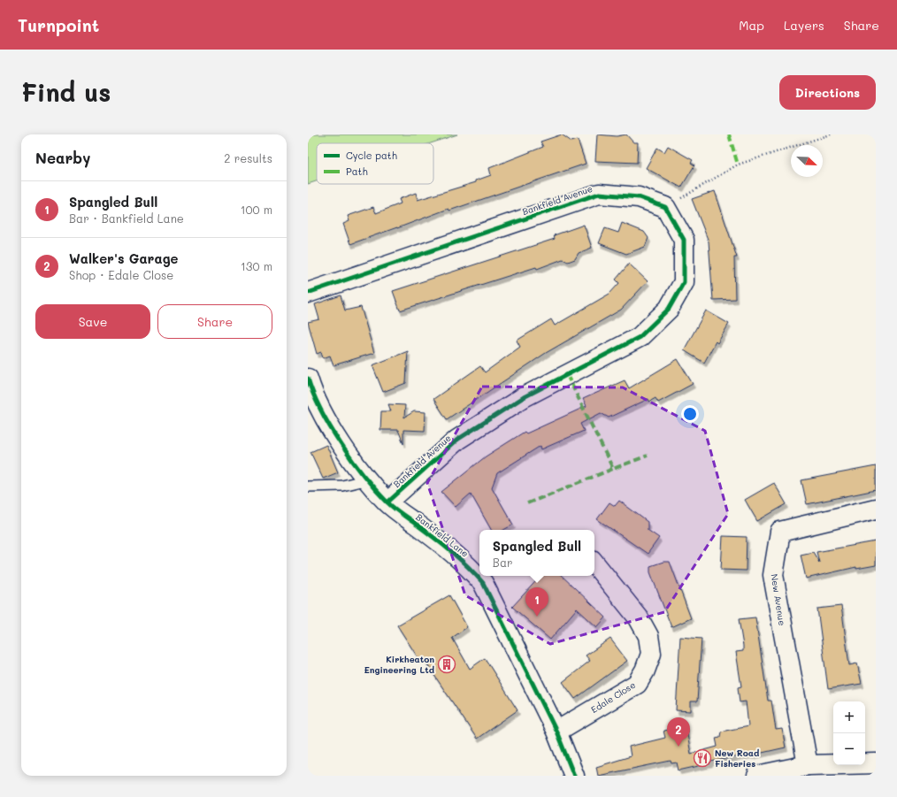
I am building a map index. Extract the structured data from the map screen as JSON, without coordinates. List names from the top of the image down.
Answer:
{
  "streets": {
    "street": [
      "Bankfield Avenue",
      "Bankfield Lane",
      "New Avenue",
      "Edale Close"
    ]
  },
  "crossings": [
    ["Bankfield Avenue", "Bankfield Lane"],
    ["Bankfield Lane", "Edale Close"]
  ],
  "places": {
    "building": ["Kirkheaton Engineering Ltd"],
    "restaurant": ["New Road Fisheries"]
  },
  "legend": ["Cycle path", "Path"],
  "north": "bottom right",
  "page": {
    "header": "Turnpoint",
    "nav": ["Map", "Layers", "Share"],
    "buttons": [
      "Directions",
      ["Save", "Share"]
    ],
    "title": "Find us",
    "heading": ["Nearby", "2 results"],
    "list": [
      {
        "mark": "1",
        "name": "Spangled Bull",
        "note": "Bar · Bankfield Lane",
        "value": "100 m"
      },
      {
        "mark": "2",
        "name": "Walker's Garage",
        "note": "Shop · Edale Close",
        "value": "130 m"
      }
    ],
    "popup": ["Spangled Bull", "Bar"],
    "pins": ["1", "2"],
    "map_buttons": ["+", "−"]
  }
}
